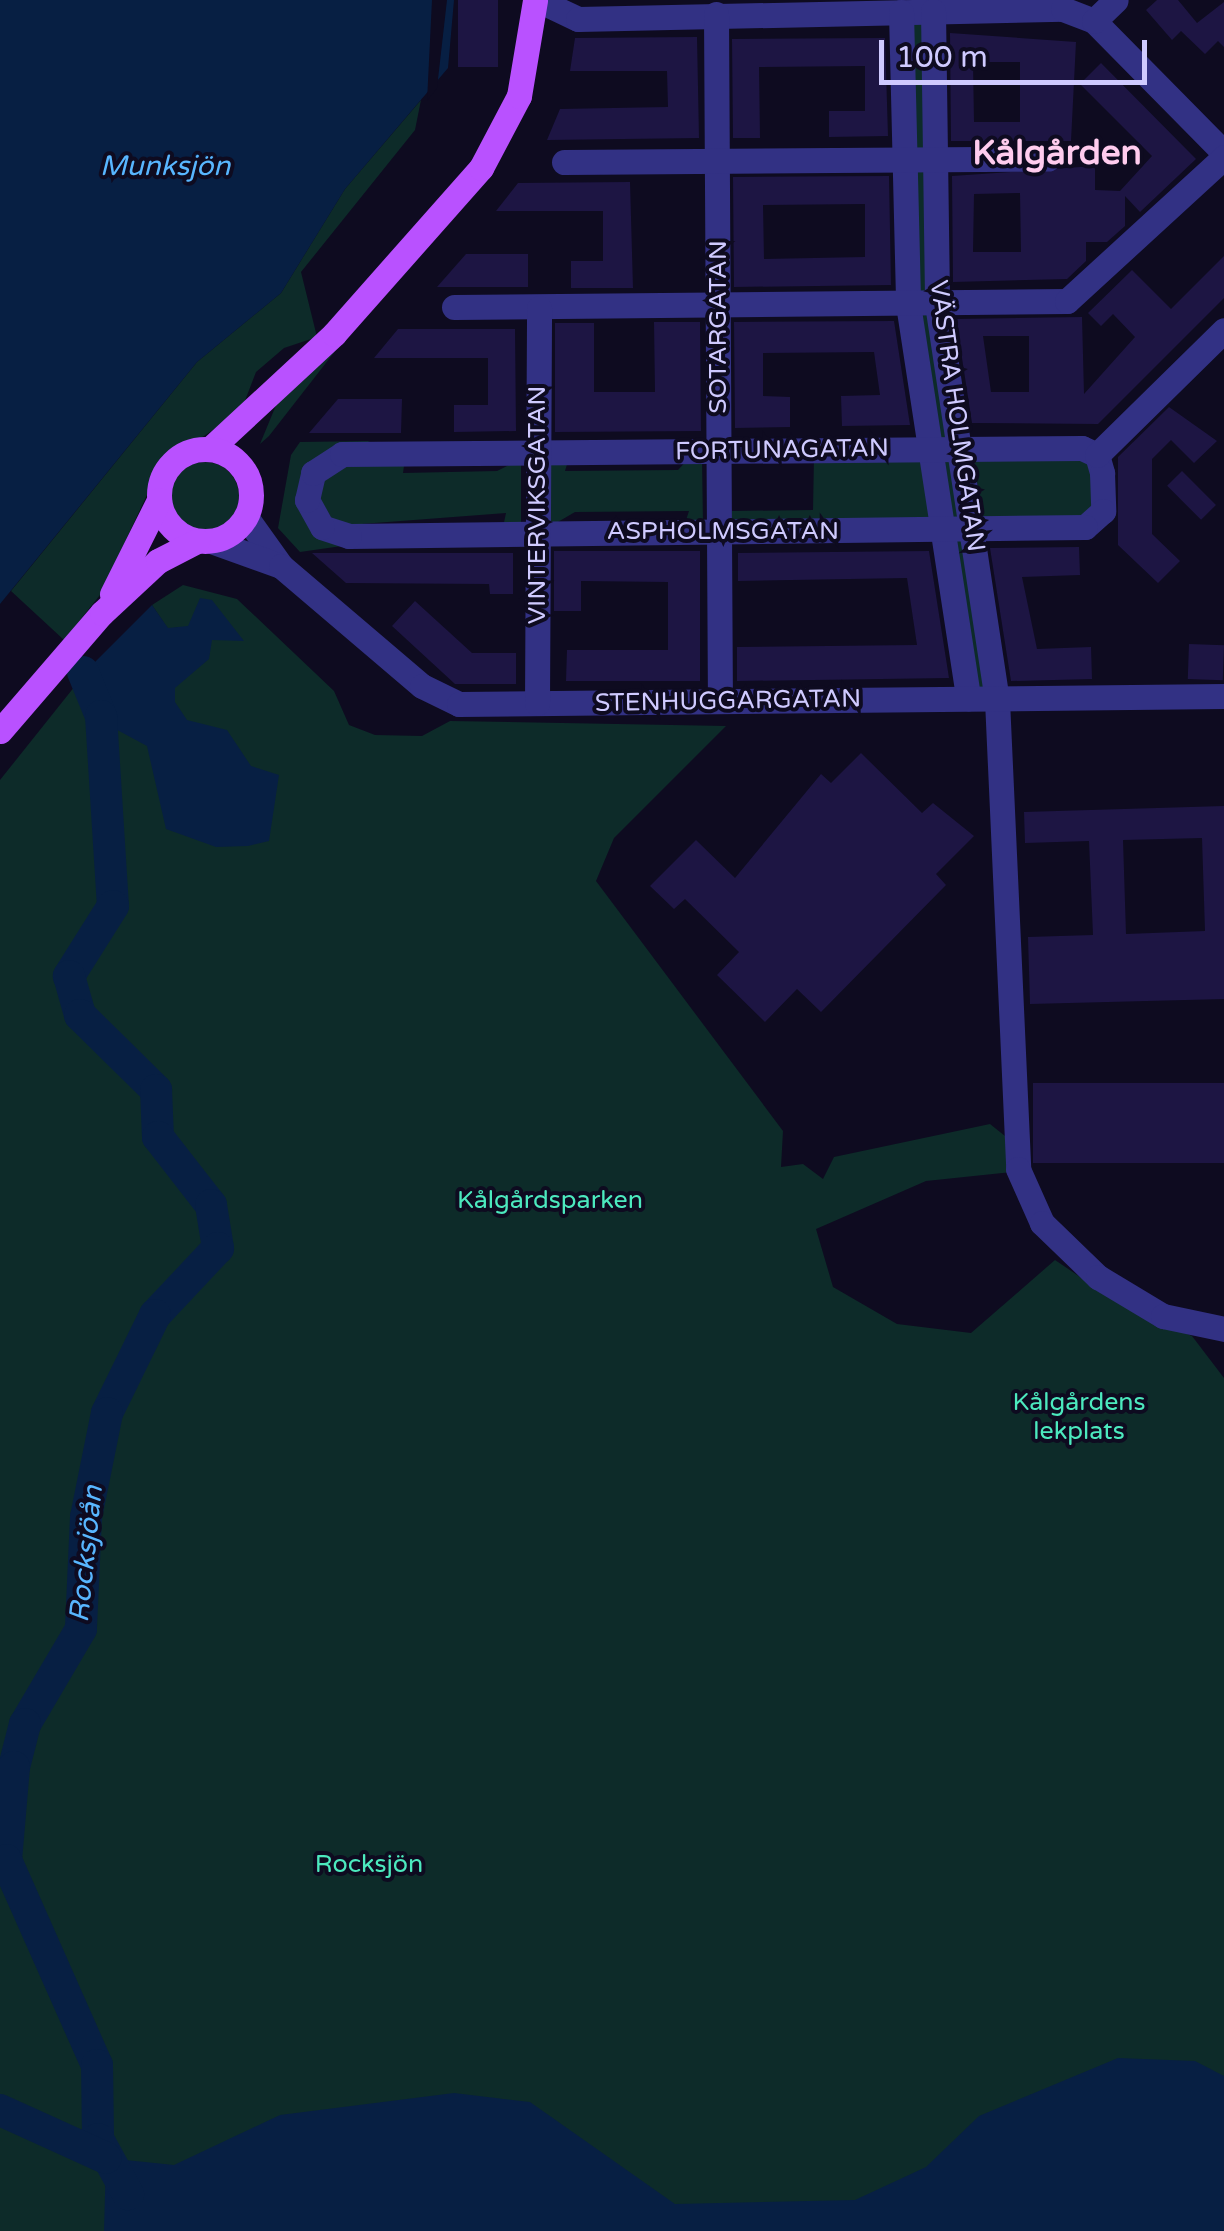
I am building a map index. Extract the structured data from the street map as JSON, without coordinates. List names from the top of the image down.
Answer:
{
  "streets": {
    "street": [
      "SOTARGATAN",
      "VÄSTRA HOLMGATAN",
      "FORTUNAGATAN",
      "VINTERVIKSGATAN",
      "ASPHOLMSGATAN",
      "STENHUGGARGATAN"
    ]
  },
  "crossings": [
    ["SOTARGATAN", "FORTUNAGATAN"],
    ["SOTARGATAN", "ASPHOLMSGATAN"],
    ["SOTARGATAN", "STENHUGGARGATAN"],
    ["VÄSTRA HOLMGATAN", "FORTUNAGATAN"],
    ["VÄSTRA HOLMGATAN", "ASPHOLMSGATAN"],
    ["VÄSTRA HOLMGATAN", "STENHUGGARGATAN"],
    ["FORTUNAGATAN", "VINTERVIKSGATAN"],
    ["FORTUNAGATAN", "ASPHOLMSGATAN"],
    ["VINTERVIKSGATAN", "ASPHOLMSGATAN"],
    ["VINTERVIKSGATAN", "STENHUGGARGATAN"]
  ],
  "districts": ["Kålgården"],
  "water": ["Munksjön", "Rocksjöån"],
  "parks": ["Kålgårdsparken", "Kålgårdens lekplats", "Rocksjön"],
  "scale_bar": "100 m"
}
